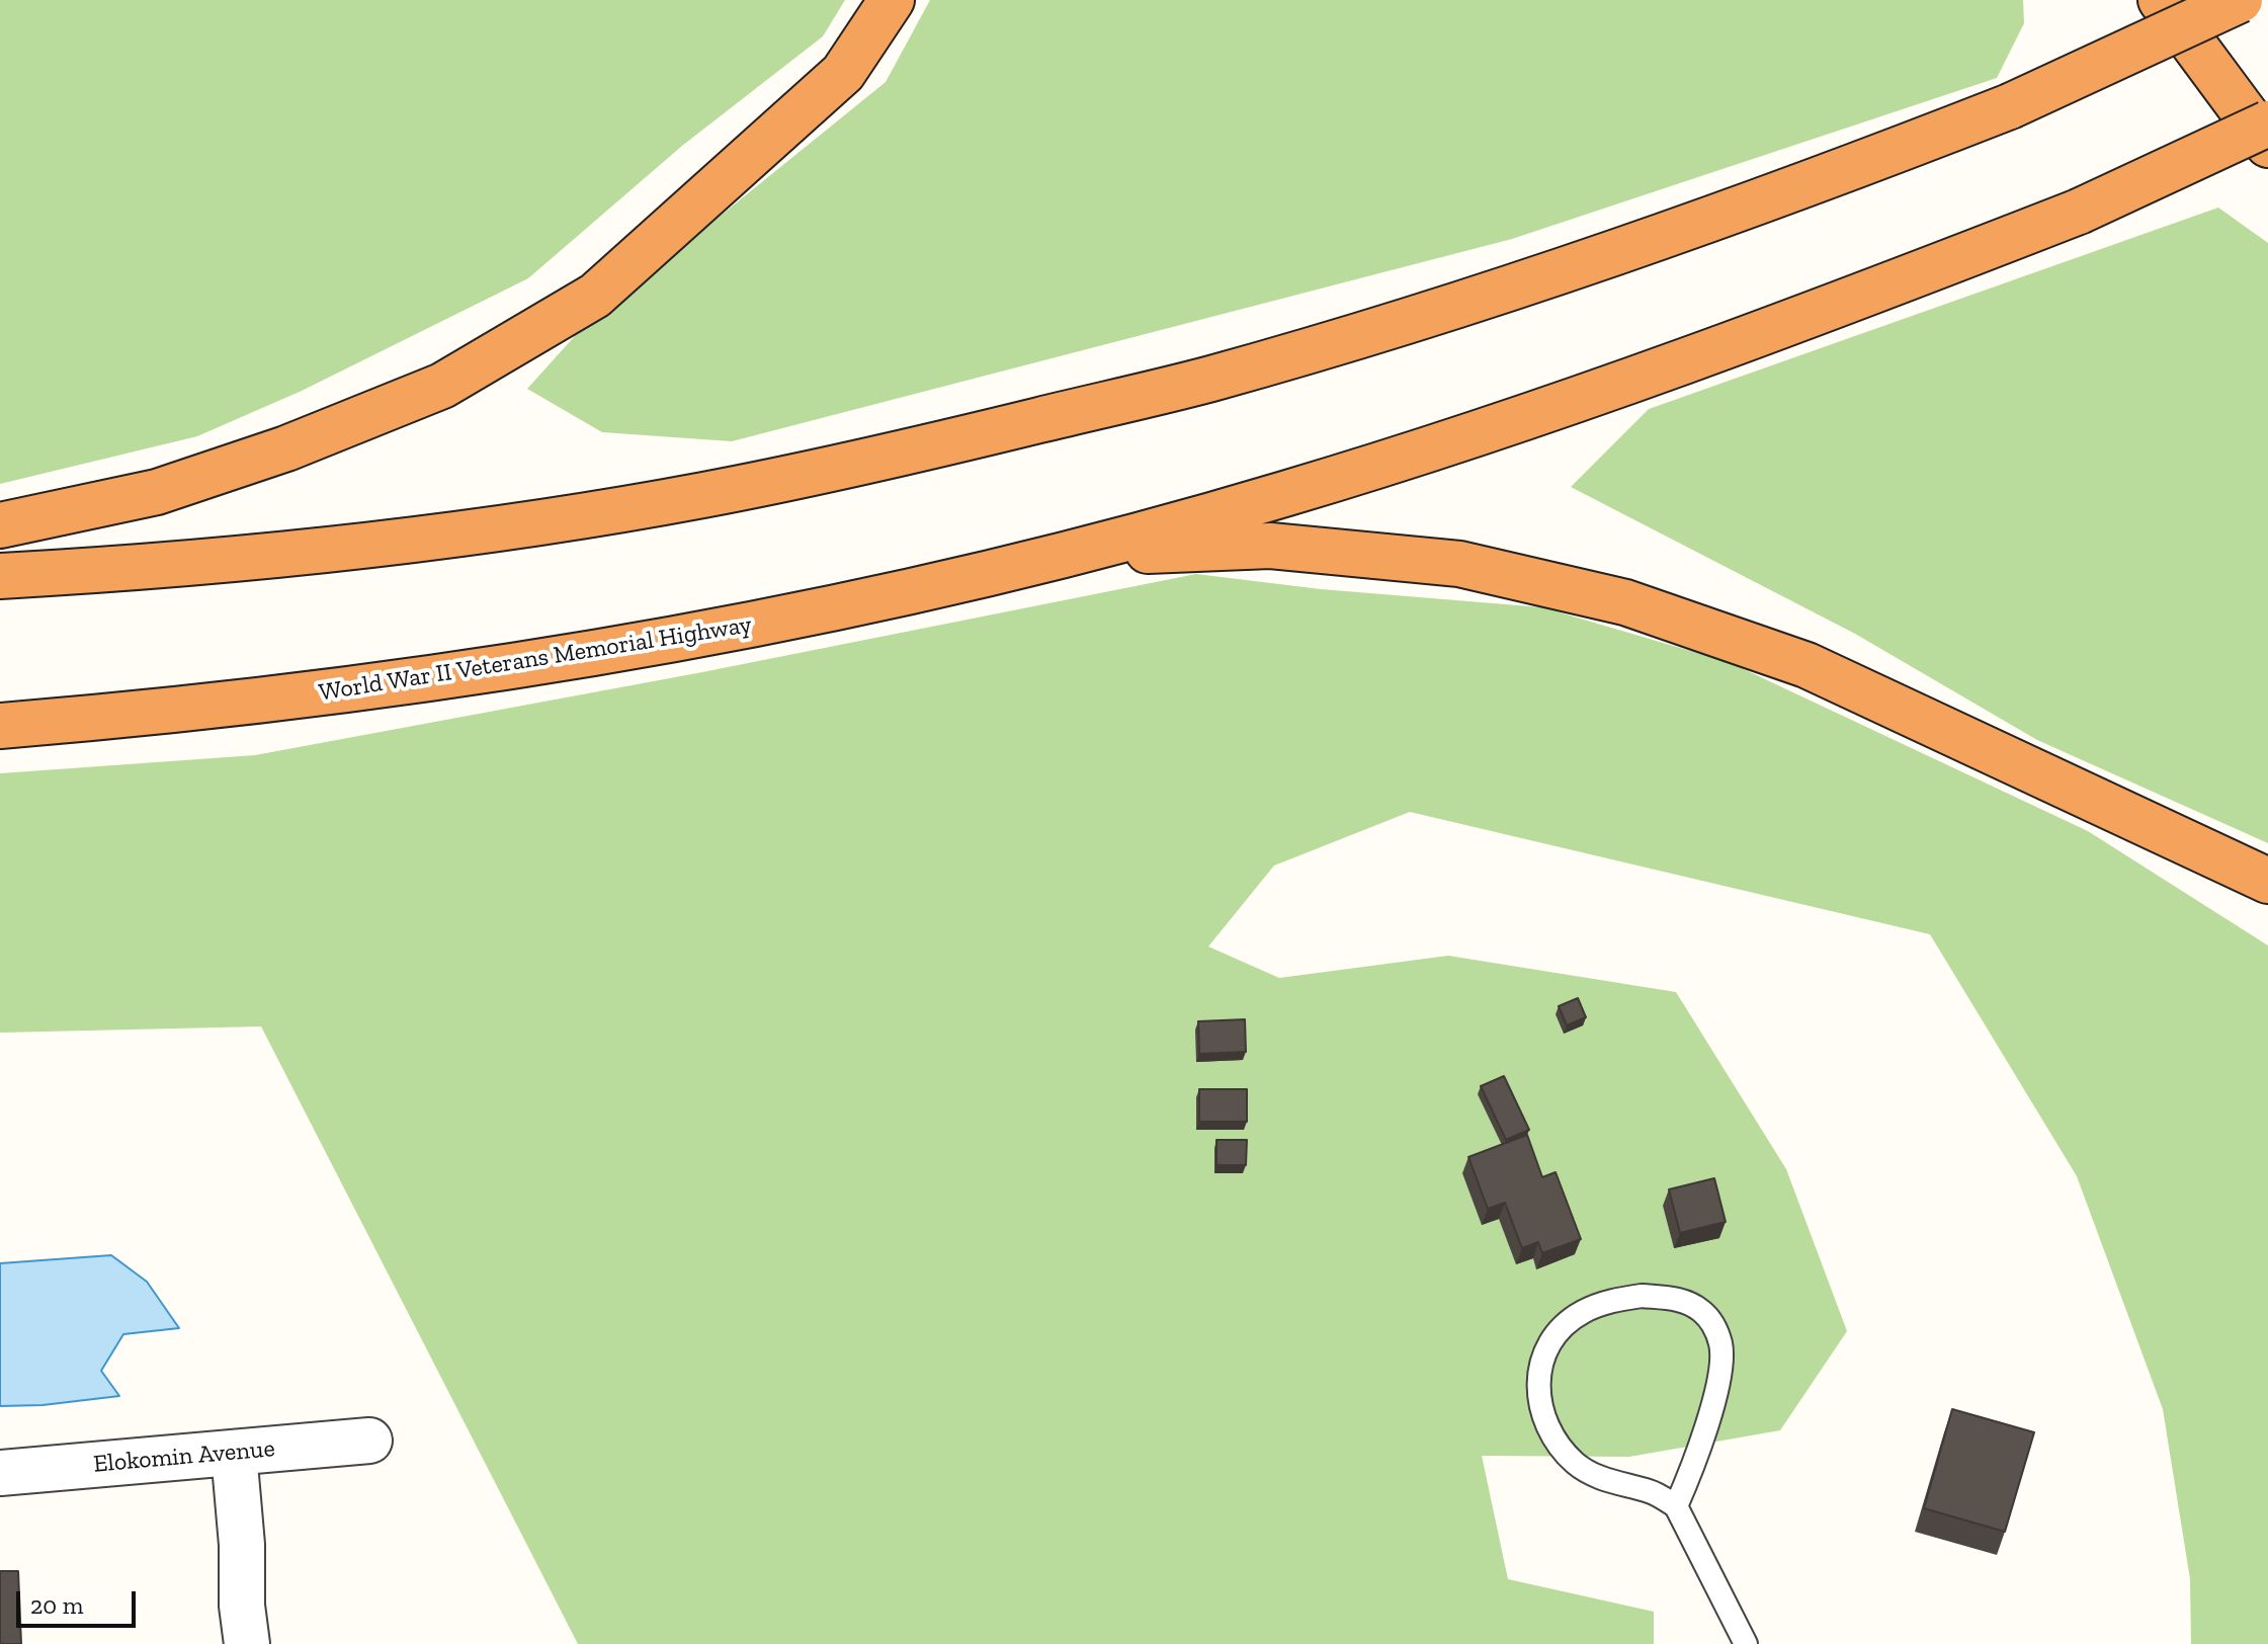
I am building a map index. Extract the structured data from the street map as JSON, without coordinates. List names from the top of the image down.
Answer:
{
  "streets": {
    "highway": ["World War II Veterans Memorial Highway"],
    "street": ["Elokomin Avenue"]
  },
  "scale_bar": "20 m"
}
